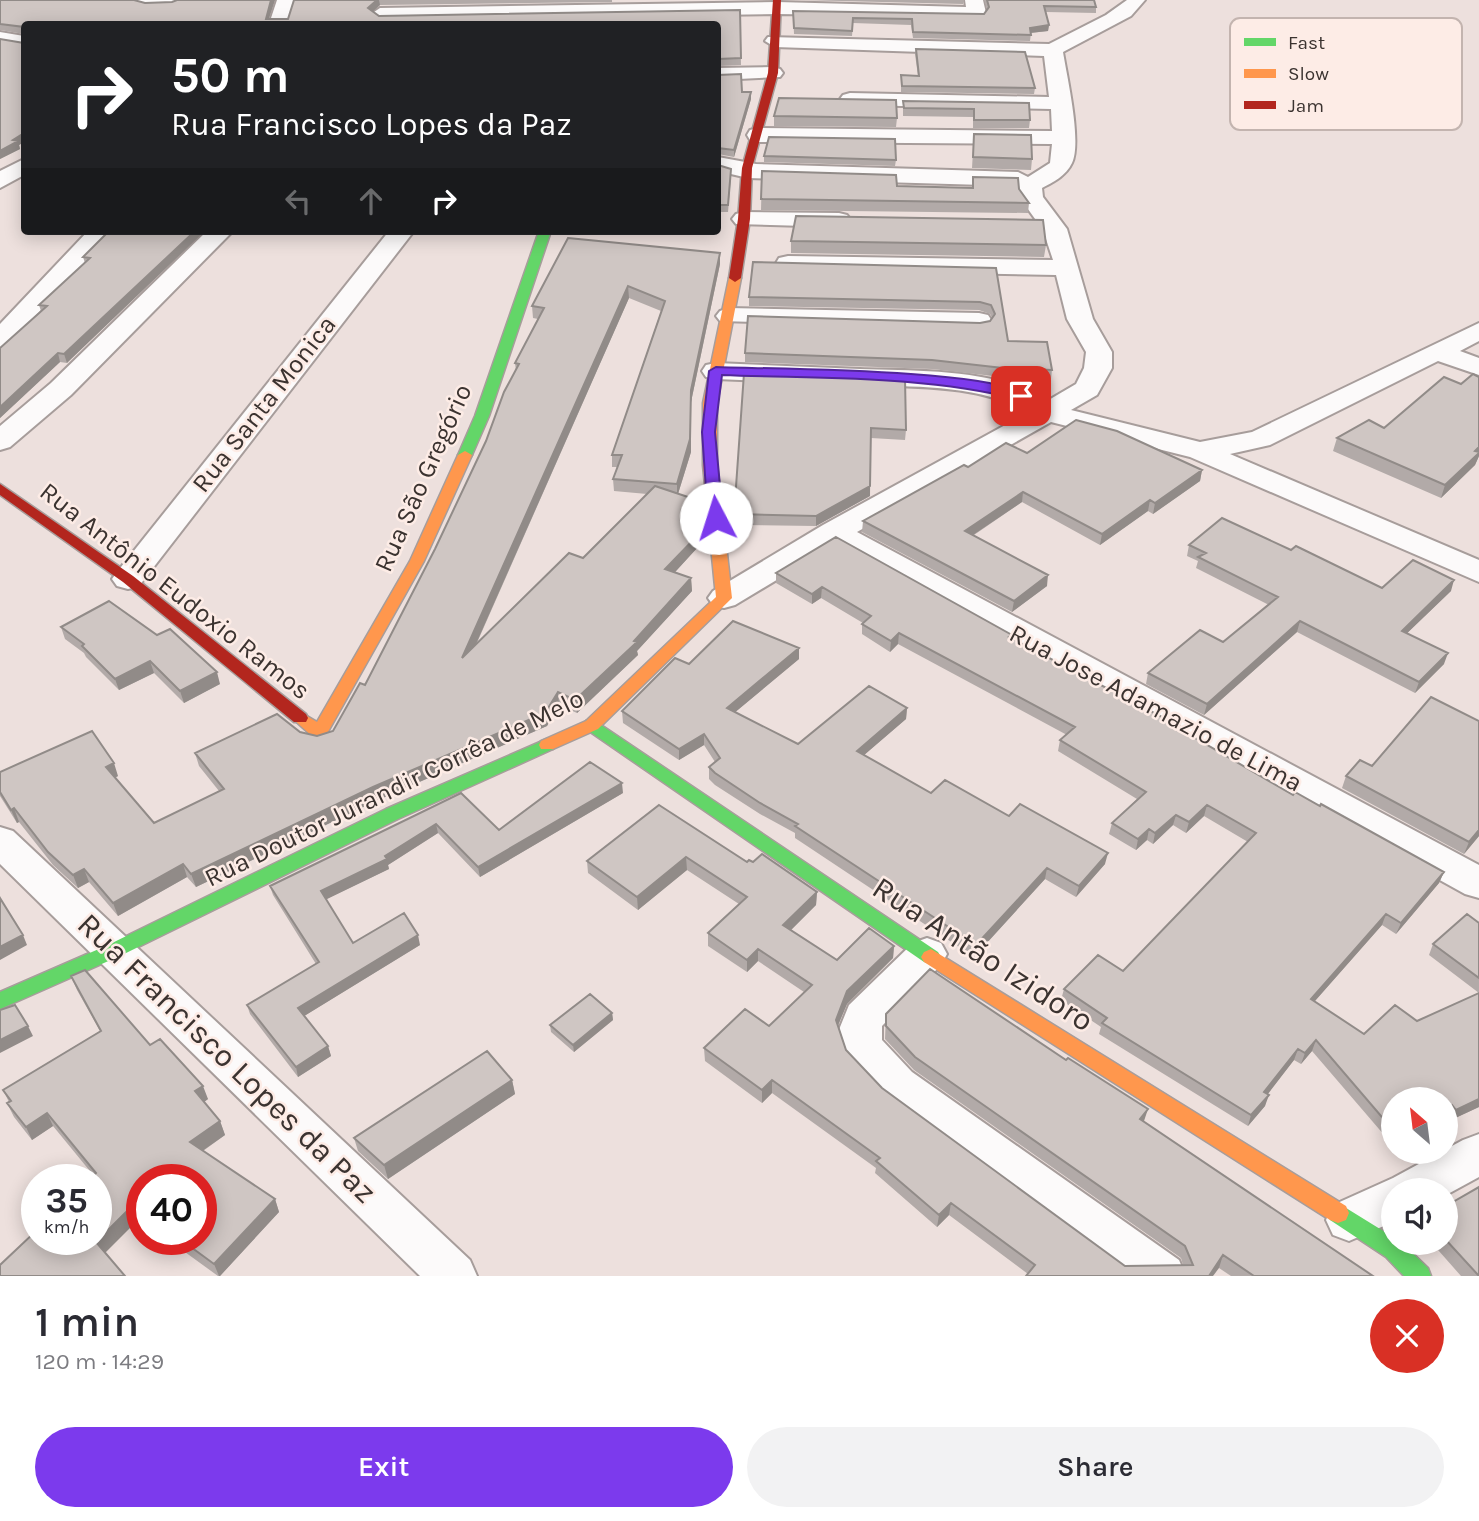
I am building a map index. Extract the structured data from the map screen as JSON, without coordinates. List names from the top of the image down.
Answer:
{
  "streets": {
    "street": [
      "Rua Santa Monica",
      "Rua São Gregório",
      "Rua Antônio Eudoxio Ramos",
      "Rua Jose Adamazio de Lima",
      "Rua Doutor Jurandir Corrêa de Melo",
      "Rua Antão Izidoro",
      "Rua Francisco Lopes da Paz"
    ]
  },
  "crossings": [
    ["Rua Santa Monica", "Rua Antônio Eudoxio Ramos"],
    ["Rua São Gregório", "Rua Antônio Eudoxio Ramos"],
    ["Rua Doutor Jurandir Corrêa de Melo", "Rua Antão Izidoro"],
    ["Rua Doutor Jurandir Corrêa de Melo", "Rua Francisco Lopes da Paz"]
  ],
  "legend": ["Fast", "Slow", "Jam"],
  "north": "top left",
  "page": {
    "turn": ["50 m", "Rua Francisco Lopes da Paz"],
    "speed": "35 km/h",
    "limit": "40",
    "heading": ["1 min", "120 m · 14:29"],
    "buttons": ["Exit", "Share"]
  }
}
